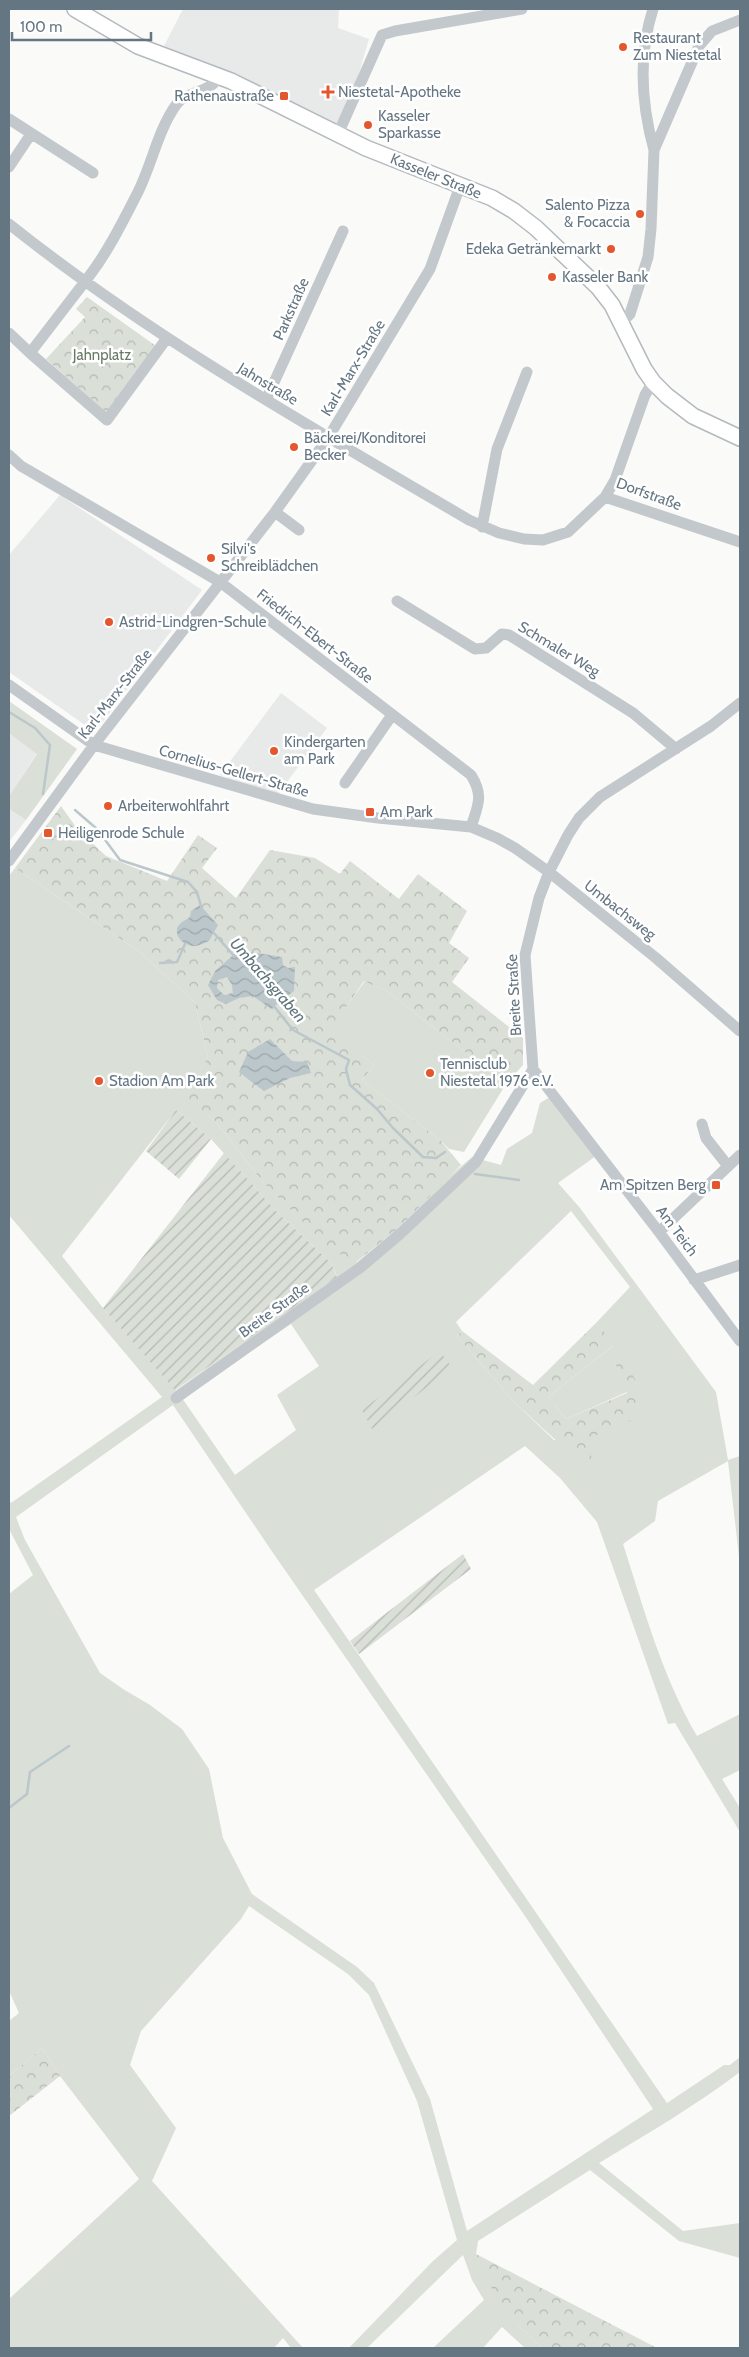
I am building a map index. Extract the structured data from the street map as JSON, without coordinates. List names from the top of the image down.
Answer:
{
  "streets": {
    "main road": ["Kasseler Straße"],
    "street": [
      "Parkstraße",
      "Karl-Marx-Straße",
      "Jahnstraße",
      "Dorfstraße",
      "Friedrich-Ebert-Straße",
      "Schmaler Weg",
      "Cornelius-Gellert-Straße",
      "Umbachsweg",
      "Breite Straße",
      "Am Teich"
    ]
  },
  "crossings": [
    ["Kasseler Straße", "Karl-Marx-Straße"],
    ["Kasseler Straße", "Dorfstraße"],
    ["Parkstraße", "Jahnstraße"],
    ["Karl-Marx-Straße", "Jahnstraße"],
    ["Karl-Marx-Straße", "Friedrich-Ebert-Straße"],
    ["Karl-Marx-Straße", "Cornelius-Gellert-Straße"],
    ["Jahnstraße", "Dorfstraße"],
    ["Friedrich-Ebert-Straße", "Cornelius-Gellert-Straße"],
    ["Friedrich-Ebert-Straße", "Umbachsweg"],
    ["Schmaler Weg", "Breite Straße"],
    ["Cornelius-Gellert-Straße", "Umbachsweg"],
    ["Umbachsweg", "Breite Straße"],
    ["Breite Straße", "Am Teich"]
  ],
  "water": ["Umbachsgraben"],
  "parks": ["Jahnplatz"],
  "places": {
    "other": [
      "Restaurant Zum Niestetal",
      "Kasseler Sparkasse",
      "Salento Pizza & Focaccia",
      "Edeka Getränkemarkt",
      "Kasseler Bank",
      "Bäckerei/Konditorei Becker",
      "Silvi's Schreiblädchen",
      "Astrid-Lindgren-Schule",
      "Kindergarten am Park",
      "Arbeiterwohlfahrt",
      "Tennisclub Niestetal 1976 e.V.",
      "Stadion Am Park"
    ],
    "health": ["Niestetal-Apotheke"],
    "transit": [
      "Rathenaustraße",
      "Am Park",
      "Heiligenrode Schule",
      "Am Spitzen Berg"
    ]
  },
  "scale_bar": "100 m"
}
